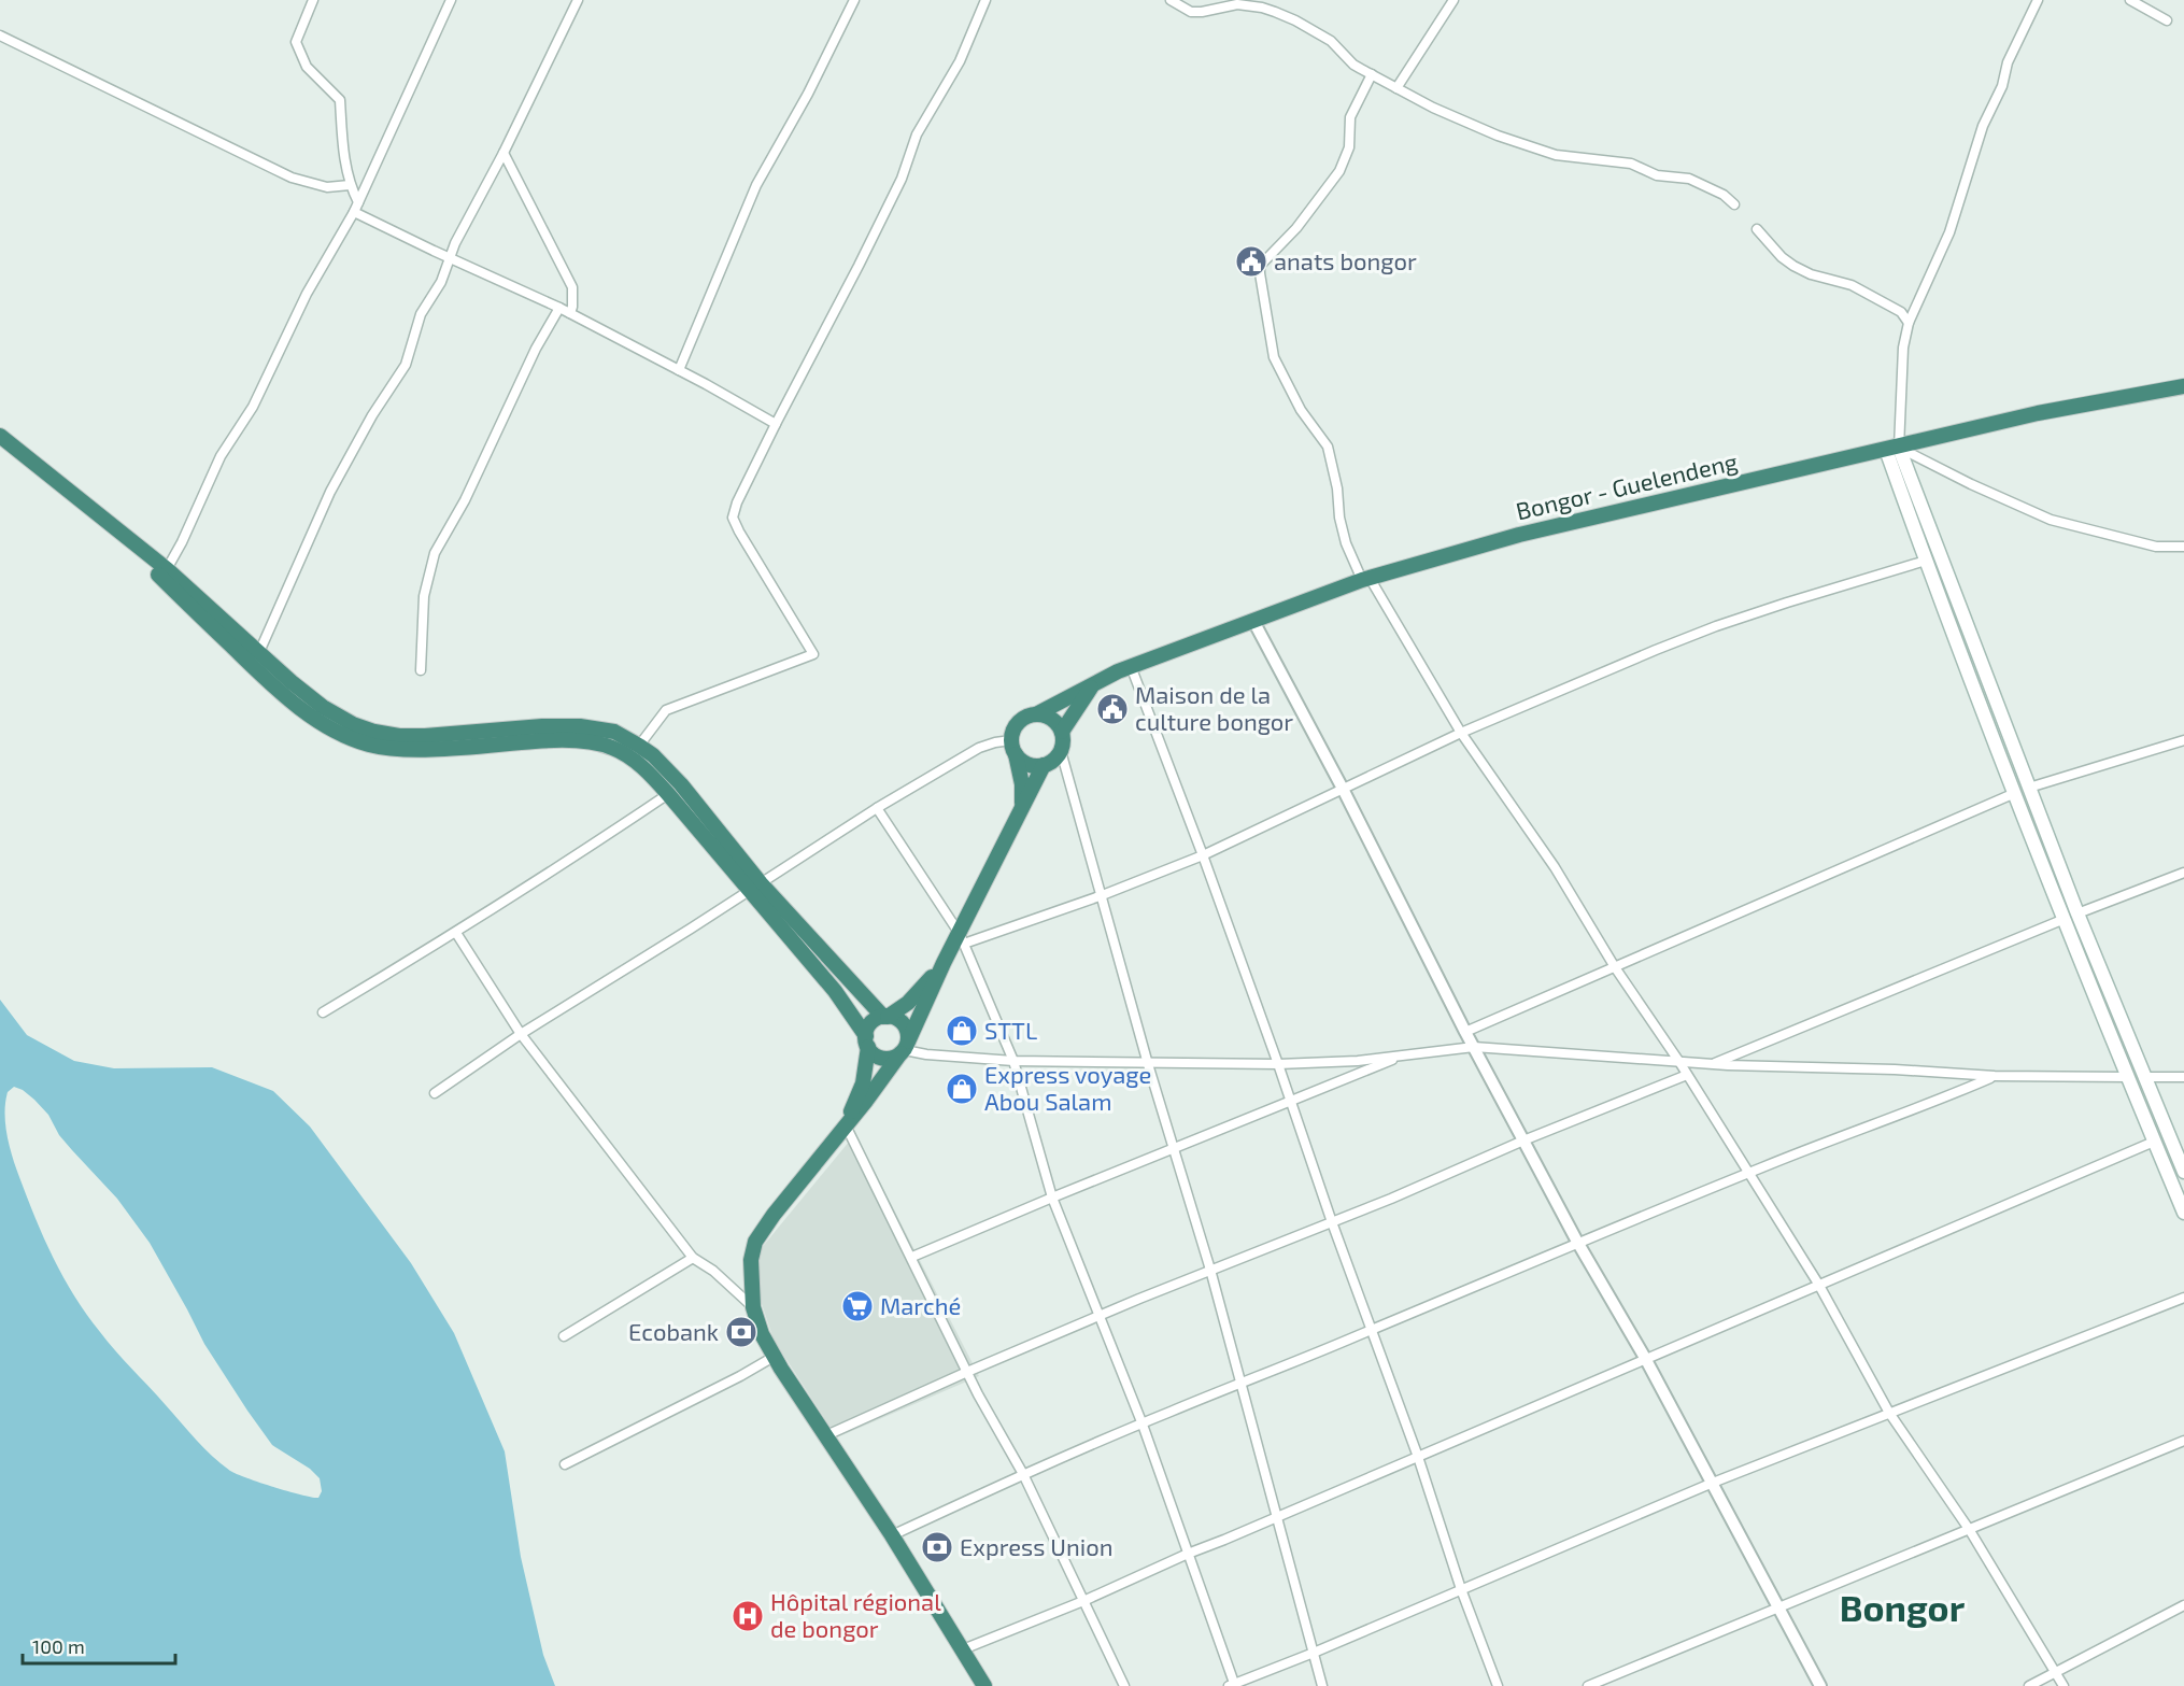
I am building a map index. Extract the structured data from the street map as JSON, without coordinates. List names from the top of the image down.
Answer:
{
  "streets": {
    "highway": ["Bongor - Guelendeng"]
  },
  "districts": ["Bongor"],
  "places": {
    "public building": ["anats bongor", "Maison de la culture bongor"],
    "shop": ["STTL", "Express voyage Abou Salam"],
    "supermarket": ["Marché"],
    "bank": ["Ecobank", "Express Union"],
    "hospital": ["Hôpital régional de bongor"]
  },
  "scale_bar": "100 m"
}
